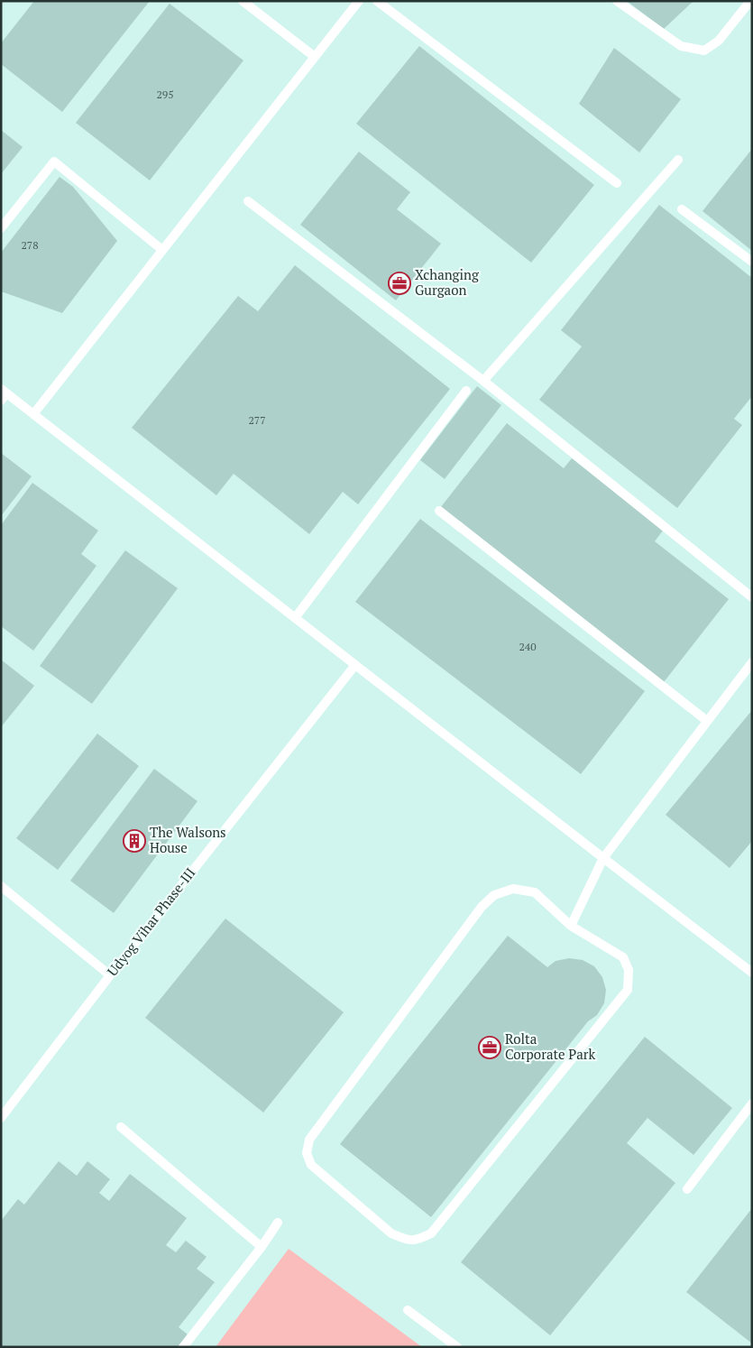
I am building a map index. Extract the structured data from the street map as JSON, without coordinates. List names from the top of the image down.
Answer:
{
  "streets": {
    "lane": ["Udyog Vihar Phase-III"]
  },
  "places": {
    "office": ["Xchanging Gurgaon", "Rolta Corporate Park"],
    "building": ["The Walsons House"]
  },
  "house_numbers": [
    "295",
    "278",
    "277",
    "240"
  ]
}
